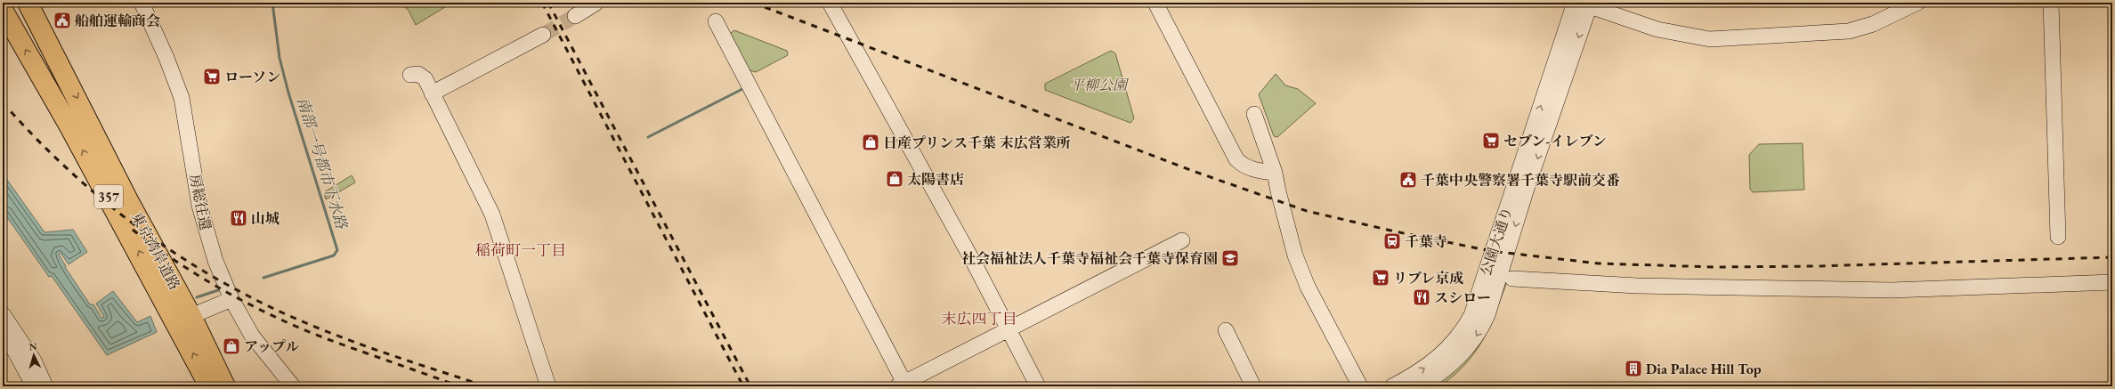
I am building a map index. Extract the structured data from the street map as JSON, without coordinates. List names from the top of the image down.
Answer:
{
  "streets": {
    "highway": ["357", "東京湾岸道路"],
    "street": ["房総往還", "公園大通り"]
  },
  "districts": ["稲荷町一丁目", "末広四丁目"],
  "water": ["南部一号都市下水路"],
  "parks": ["平柳公園"],
  "places": {
    "public building": ["船舶運輸商会", "千葉中央警察署千葉寺駅前交番"],
    "supermarket": ["ローソン", "セブン-イレブン", "リブレ京成"],
    "shop": ["日産プリンス千葉 末広営業所", "太陽書店", "アップル"],
    "restaurant": ["山城", "スシロー"],
    "station": ["千葉寺"],
    "school or university": ["社会福祉法人千葉寺福祉会千葉寺保育園"],
    "building": ["Dia Palace Hill Top"]
  },
  "north": "top"
}
